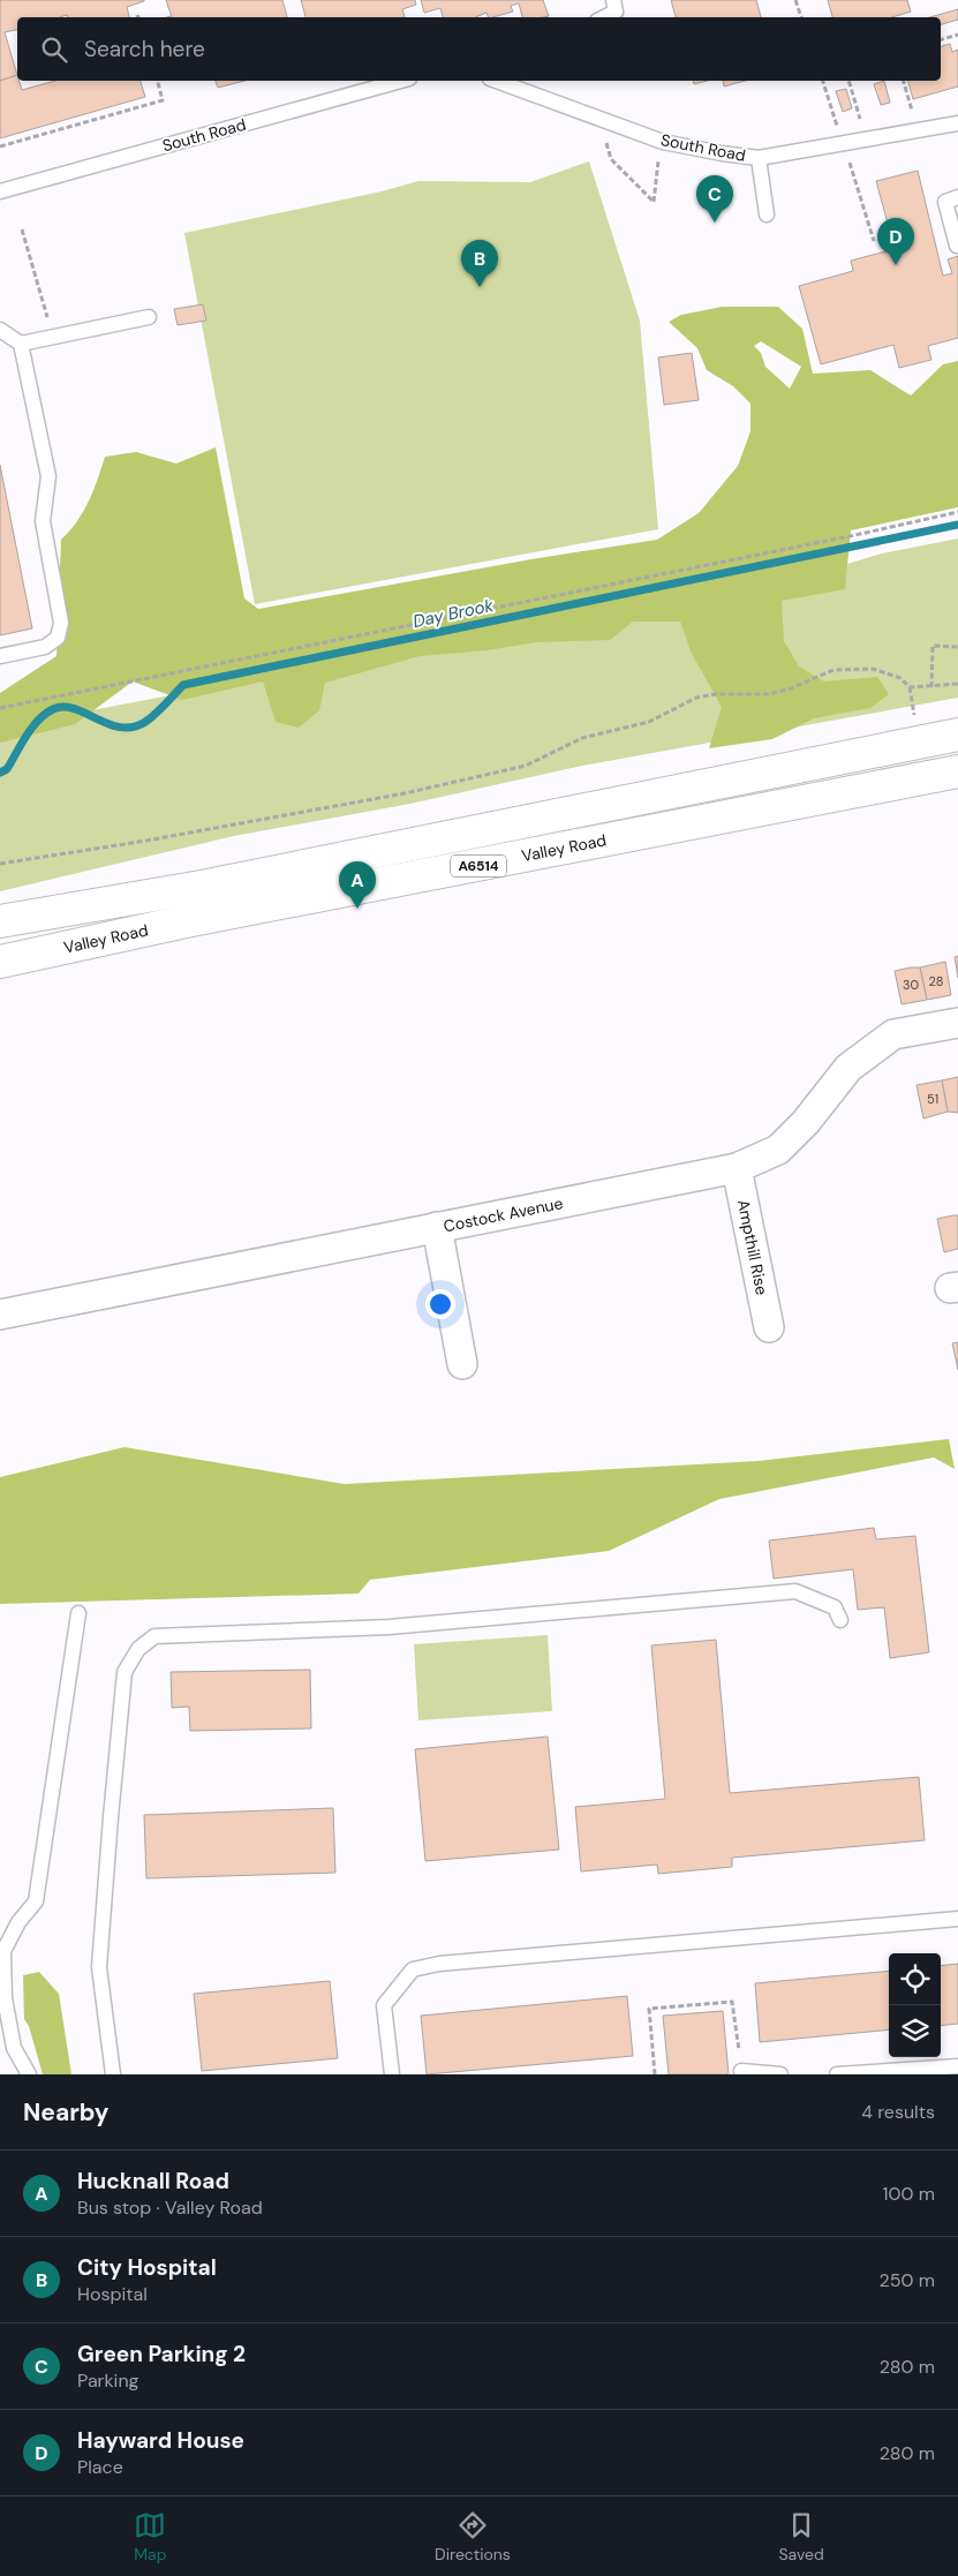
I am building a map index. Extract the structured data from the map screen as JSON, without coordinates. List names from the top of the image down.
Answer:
{
  "streets": {
    "highway": ["Valley Road", "A6514"],
    "street": ["Costock Avenue", "Ampthill Rise"],
    "lane": ["South Road"]
  },
  "crossings": [
    ["Costock Avenue", "Ampthill Rise"]
  ],
  "water": ["Day Brook"],
  "house_numbers": ["28", "30", "51"],
  "page": {
    "search": "Search here",
    "pins": [
      "C",
      "D",
      "B",
      "A"
    ],
    "heading": ["Nearby", "4 results"],
    "list": [
      {
        "mark": "A",
        "name": "Hucknall Road",
        "note": "Bus stop · Valley Road",
        "value": "100 m"
      },
      {
        "mark": "B",
        "name": "City Hospital",
        "note": "Hospital",
        "value": "250 m"
      },
      {
        "mark": "C",
        "name": "Green Parking 2",
        "note": "Parking",
        "value": "280 m"
      },
      {
        "mark": "D",
        "name": "Hayward House",
        "note": "Place",
        "value": "280 m"
      }
    ],
    "nav": ["Map", "Directions", "Saved"]
  }
}
